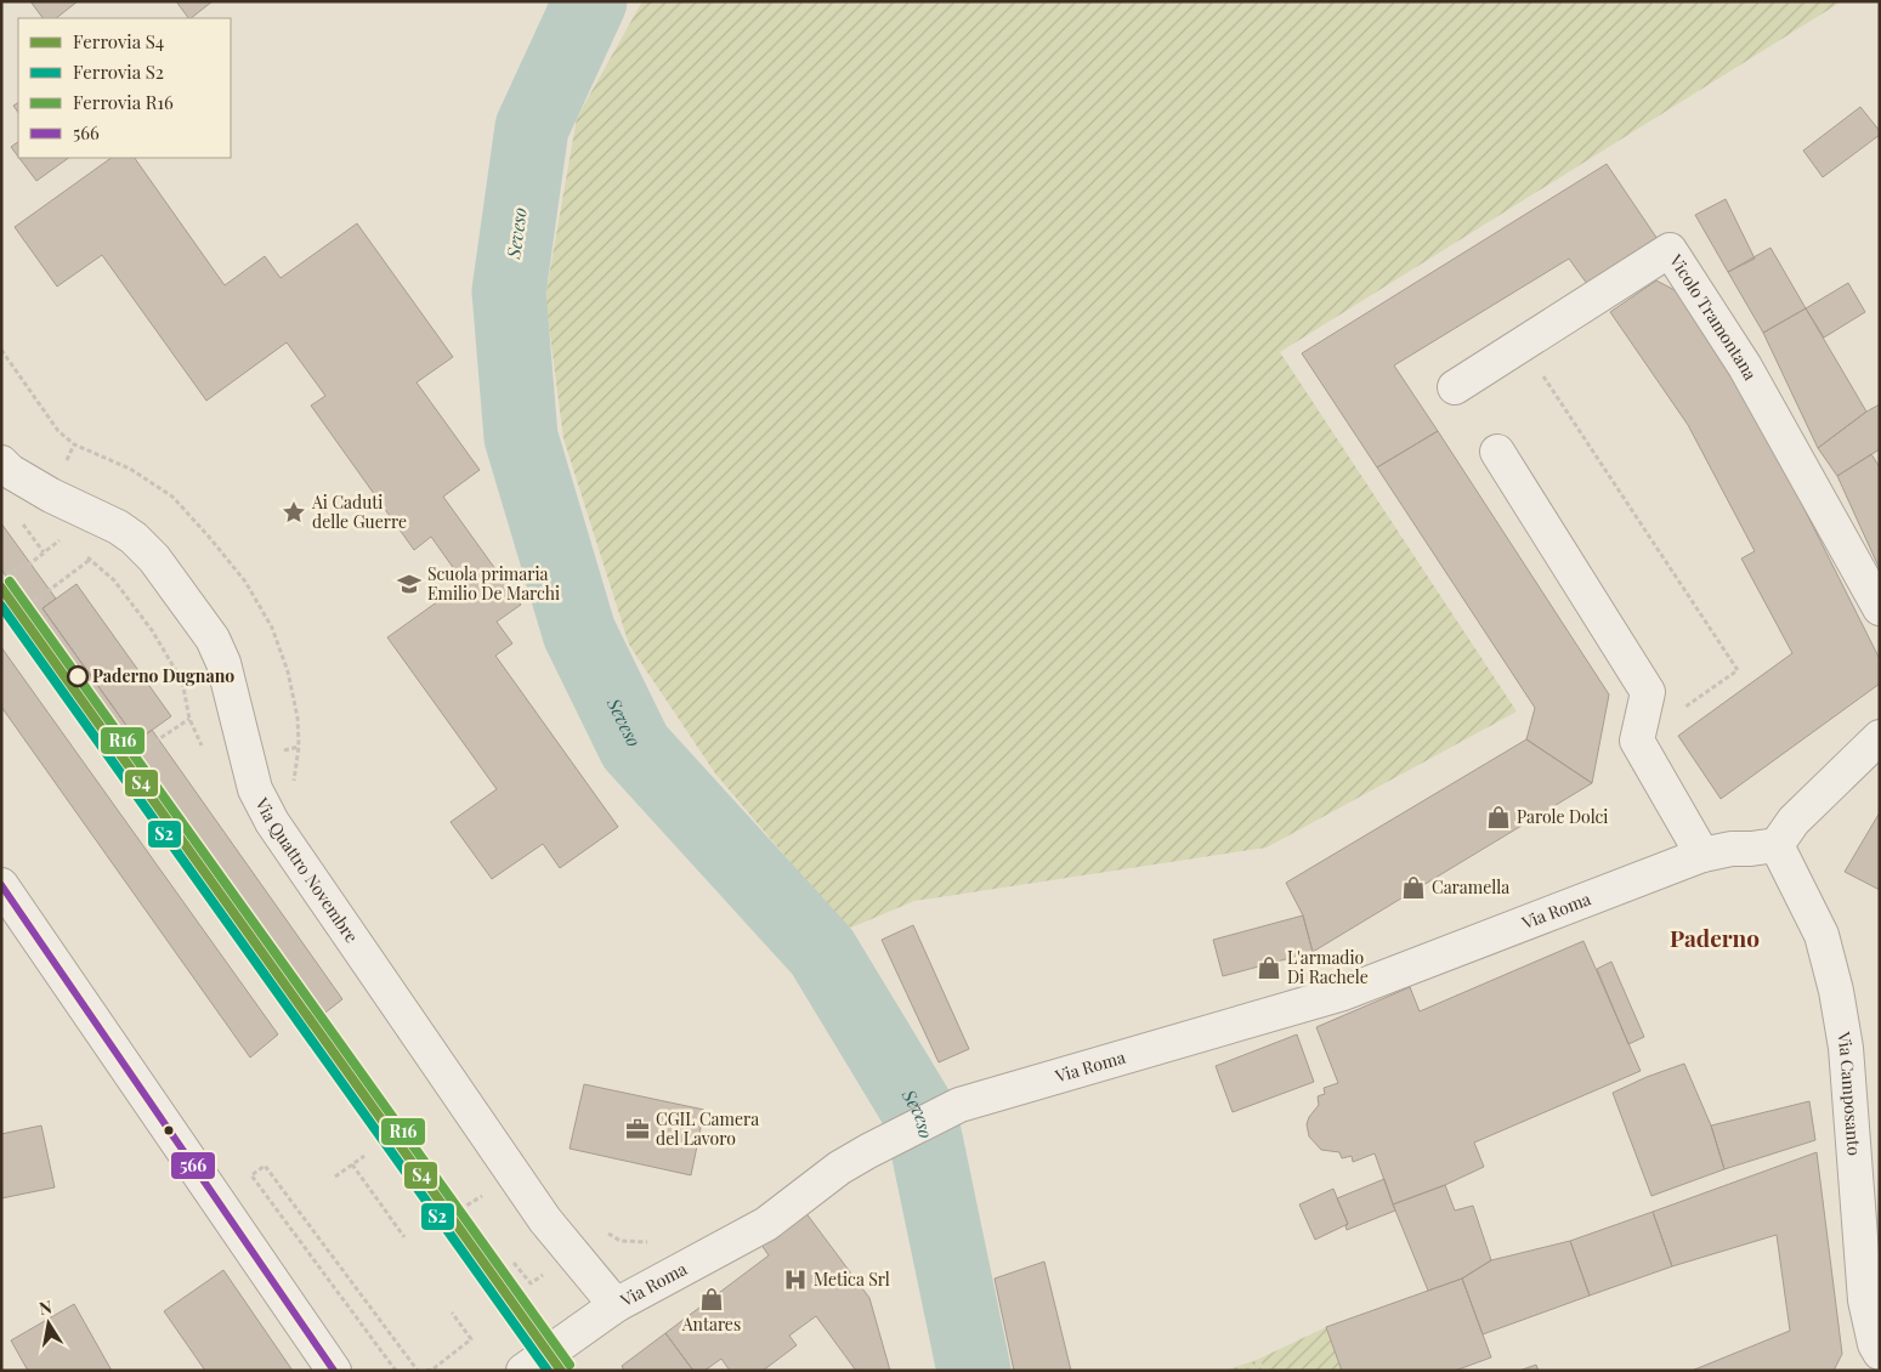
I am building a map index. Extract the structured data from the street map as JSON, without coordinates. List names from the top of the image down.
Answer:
{
  "streets": {
    "street": [
      "Vicolo Tramontana",
      "Via Quattro Novembre",
      "Via Roma",
      "Via Camposanto"
    ]
  },
  "crossings": [
    ["Via Quattro Novembre", "Via Roma"],
    ["Via Roma", "Via Camposanto"]
  ],
  "districts": ["Paderno"],
  "water": ["Seveso"],
  "places": {
    "place": ["Ai Caduti delle Guerre"],
    "school or university": ["Scuola primaria Emilio De Marchi"],
    "other": ["Paderno Dugnano"],
    "shop": [
      "Parole Dolci",
      "Caramella",
      "L'armadio Di Rachele",
      "Antares"
    ],
    "office": ["CGIL Camera del Lavoro"],
    "hospital": ["Metica Srl"]
  },
  "lines": [
    "rail line R16",
    "rail line S4",
    "rail line S2",
    "transit line 566"
  ],
  "legend": [
    "Ferrovia S4",
    "Ferrovia S2",
    "Ferrovia R16",
    "566"
  ],
  "north": "top"
}
